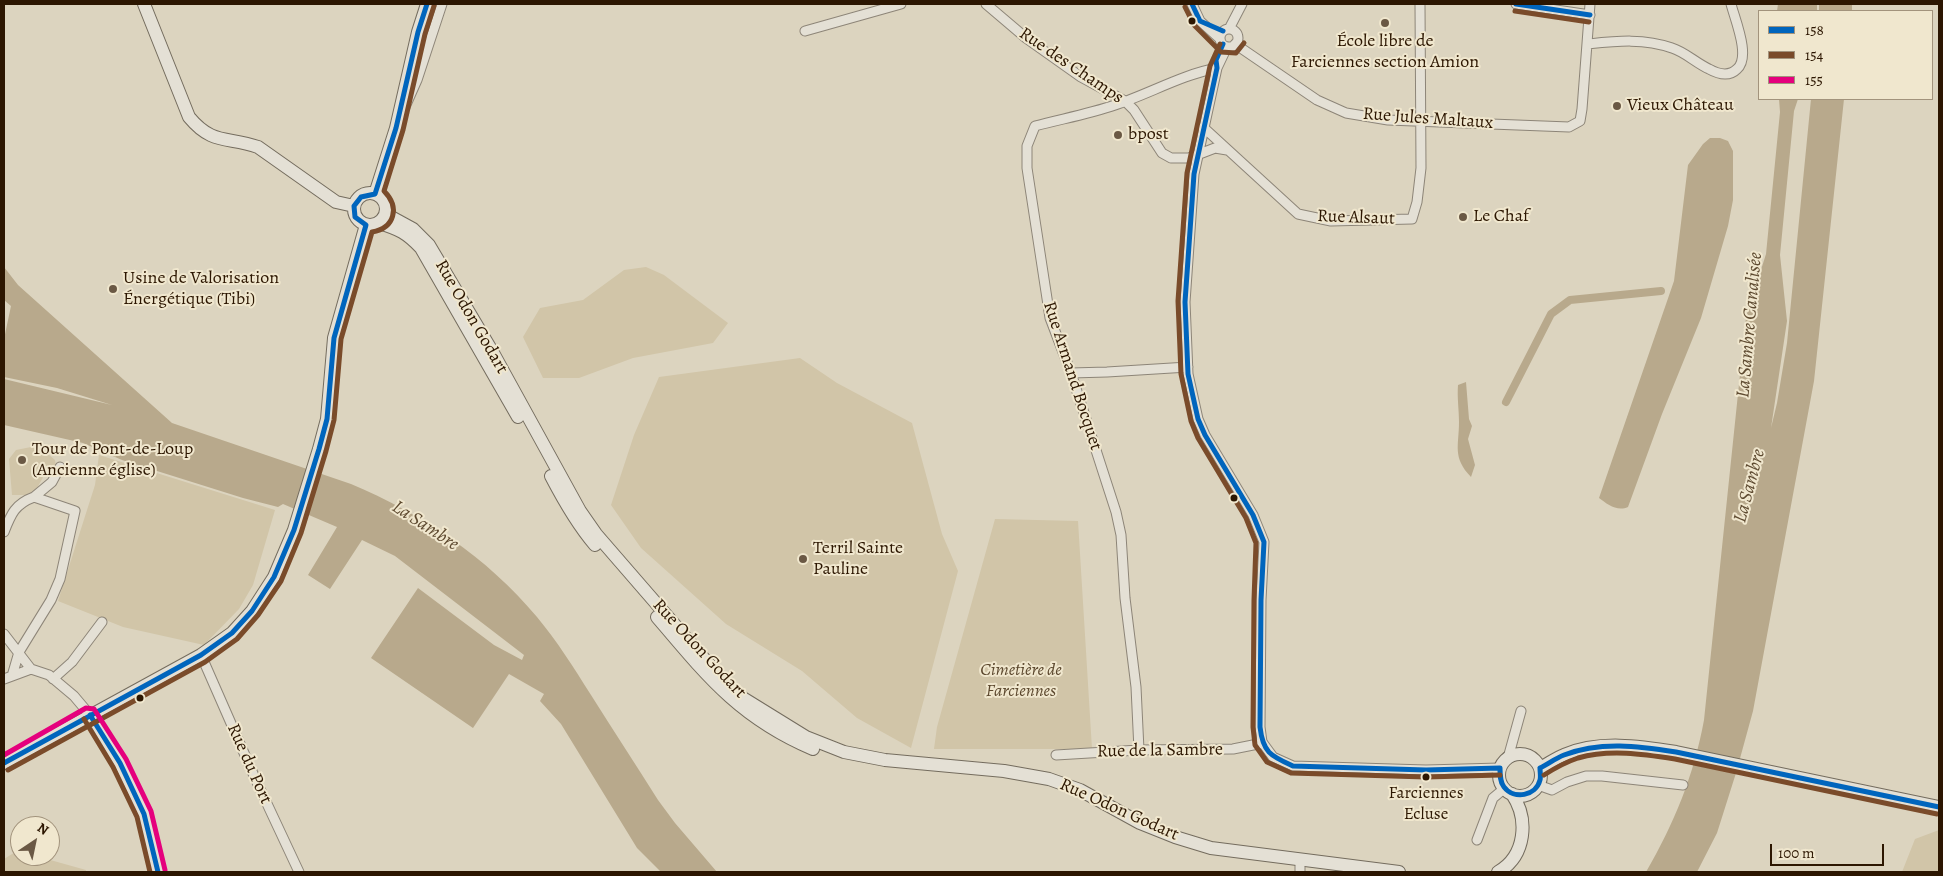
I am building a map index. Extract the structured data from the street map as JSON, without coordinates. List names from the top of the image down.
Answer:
{
  "streets": {
    "main road": ["Rue Odon Godart"],
    "street": [
      "Rue des Champs",
      "Rue Jules Maltaux",
      "Rue Alsaut",
      "Rue Armand Bocquet",
      "Rue de la Sambre",
      "Rue du Port"
    ]
  },
  "crossings": [
    ["Rue des Champs", "Rue Armand Bocquet"],
    ["Rue Jules Maltaux", "Rue Alsaut"],
    ["Rue Armand Bocquet", "Rue de la Sambre"]
  ],
  "water": ["La Sambre Canalisée", "La Sambre"],
  "parks": ["Cimetière de Farciennes"],
  "places": [
    "École libre de Farciennes section Amion",
    "Vieux Château",
    "bpost",
    "Le Chaf",
    "Usine de Valorisation Énergétique (Tibi)",
    "Tour de Pont-de-Loup (Ancienne église)",
    "Terril Sainte Pauline",
    "Farciennes Ecluse"
  ],
  "lines": ["transit line 158", "transit line 154", "transit line 155"],
  "legend": ["158", "154", "155"],
  "scale_bar": "100 m",
  "north": "top right"
}
